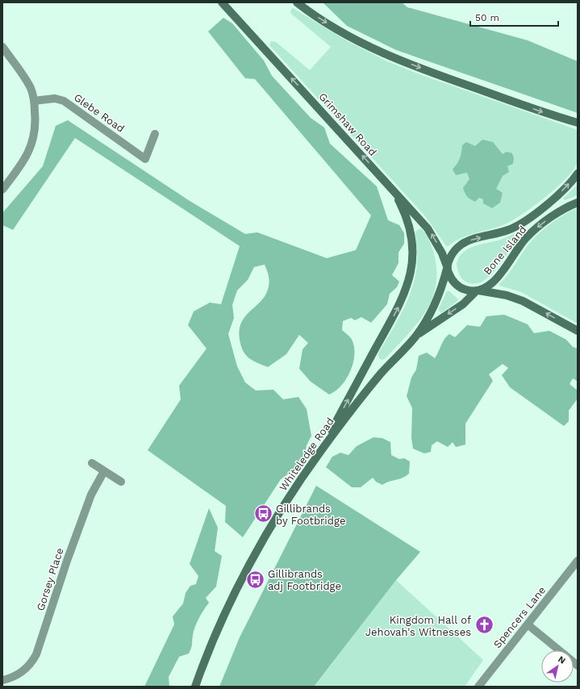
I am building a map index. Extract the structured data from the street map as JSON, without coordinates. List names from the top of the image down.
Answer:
{
  "streets": {
    "main road": ["Grimshaw Road", "Bone Island", "Whiteledge Road"],
    "street": ["Glebe Road", "Gorsey Place", "Spencers Lane"]
  },
  "crossings": [
    ["Grimshaw Road", "Bone Island"],
    ["Grimshaw Road", "Whiteledge Road"],
    ["Bone Island", "Whiteledge Road"]
  ],
  "one_way": ["Grimshaw Road"],
  "places": {
    "bus stop": ["Gillibrands by Footbridge", "Gillibrands adj Footbridge"],
    "church": ["Kingdom Hall of Jehovah's Witnesses"]
  },
  "scale_bar": "50 m",
  "north": "top right"
}
